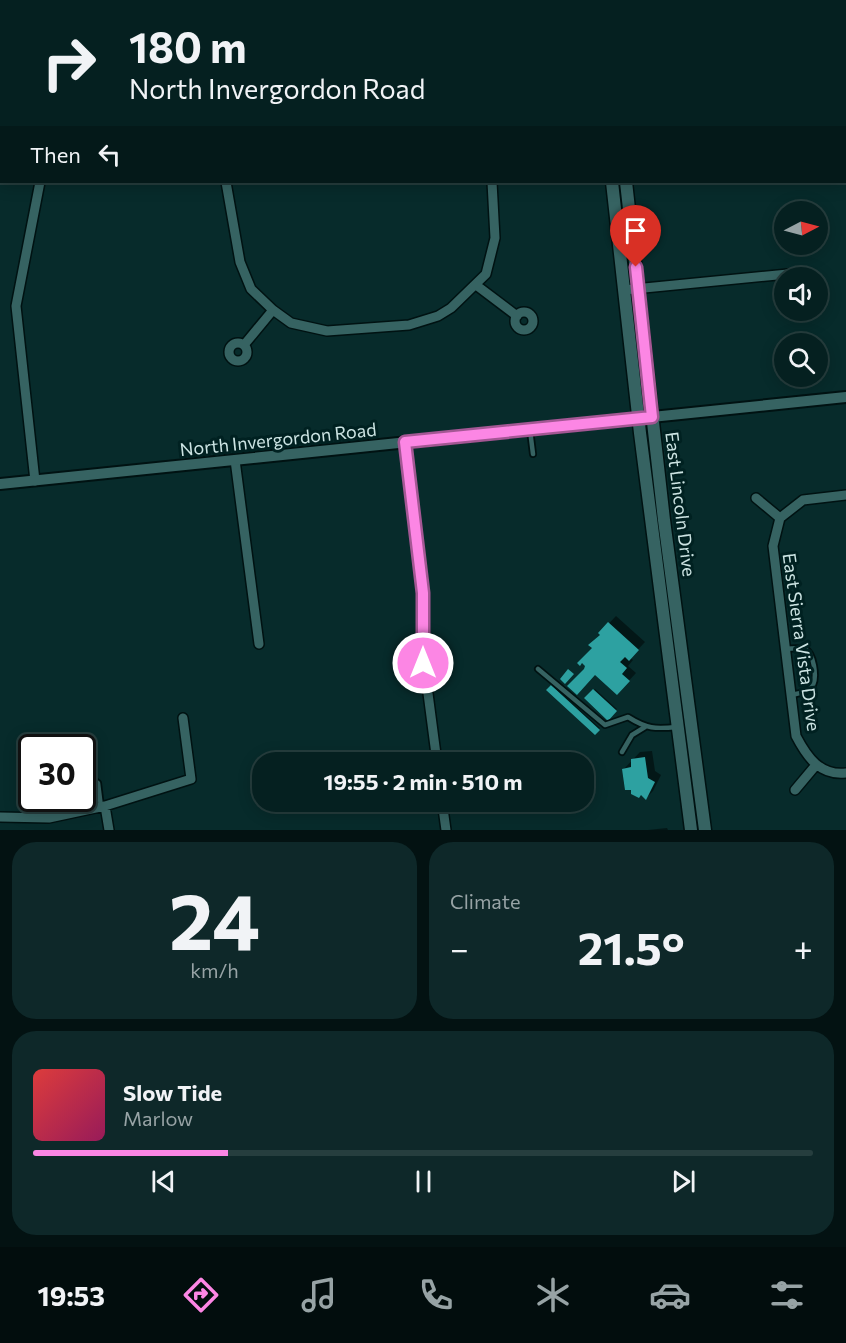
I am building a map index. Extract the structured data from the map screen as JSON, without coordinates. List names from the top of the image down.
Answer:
{
  "streets": {
    "main road": ["East Lincoln Drive"],
    "street": ["North Invergordon Road", "East Sierra Vista Drive"]
  },
  "crossings": [
    ["North Invergordon Road", "East Lincoln Drive"]
  ],
  "north": "right",
  "page": {
    "turn": ["180 m", "North Invergordon Road"],
    "then": "Then",
    "limit": "30",
    "trip": "19:55 · 2 min · 510 m",
    "tile": [
      ["24", "km/h"],
      "Climate"
    ],
    "heat": ["−", "21.5°", "+"],
    "song": ["Slow Tide", "Marlow"],
    "tabs": "19:53"
  }
}
